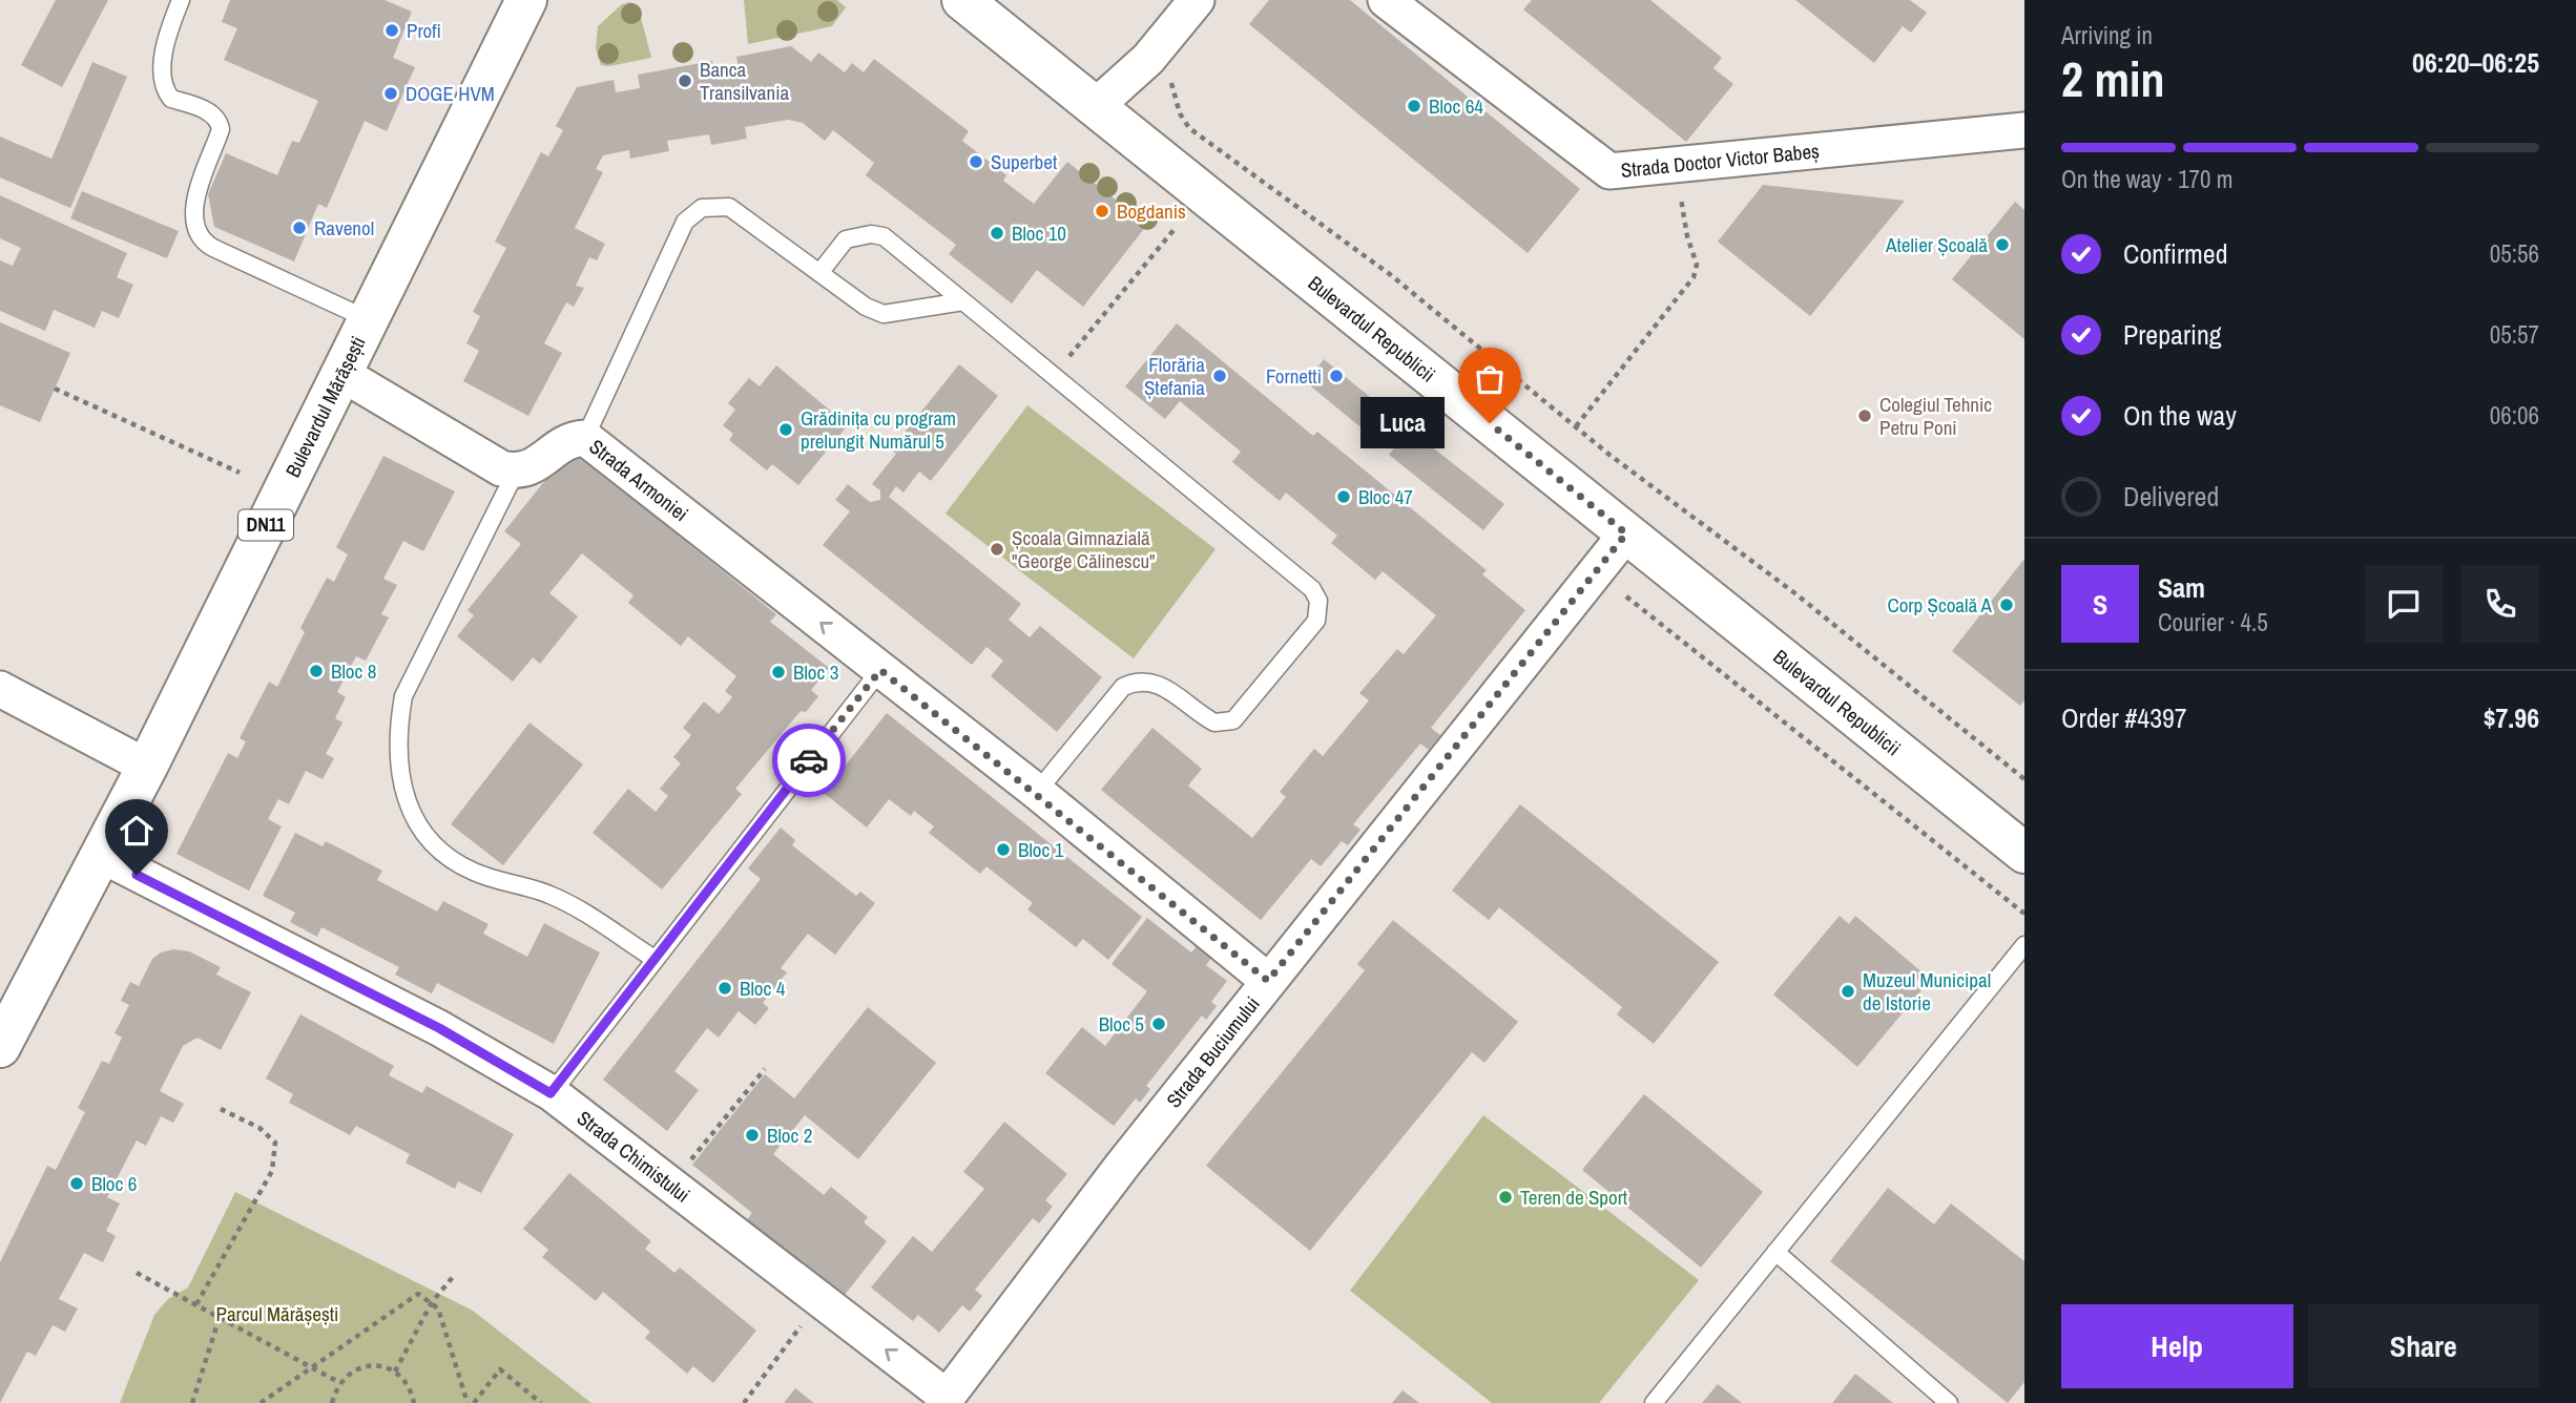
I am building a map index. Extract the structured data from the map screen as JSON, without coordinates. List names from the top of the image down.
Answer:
{
  "streets": {
    "main road": ["Bulevardul Republicii", "Bulevardul Mărășești", "DN11"],
    "street": [
      "Strada Doctor Victor Babeș",
      "Strada Armoniei",
      "Strada Buciumului",
      "Strada Chimistului"
    ]
  },
  "crossings": [
    ["Bulevardul Republicii", "Strada Buciumului"],
    ["Bulevardul Mărășești", "Strada Chimistului"],
    ["Strada Armoniei", "Strada Buciumului"],
    ["Strada Buciumului", "Strada Chimistului"]
  ],
  "one_way": ["Strada Armoniei"],
  "parks": ["Parcul Mărășești"],
  "places": [
    "Profi",
    "Banca Transilvania",
    "DOGE HVM",
    "Bloc 64",
    "Superbet",
    "Bogdanis",
    "Ravenol",
    "Bloc 10",
    "Atelier Școală",
    "Florăria Ștefania",
    "Fornetti",
    "Colegiul Tehnic Petru Poni",
    "Luca",
    "Grădinița cu program prelungit Numărul 5",
    "Bloc 47",
    "Școala Gimnazială \"George Călinescu\"",
    "Corp Școală A",
    "Bloc 8",
    "Bloc 3",
    "Bloc 1",
    "Bloc 4",
    "Muzeul Municipal de Istorie",
    "Bloc 5",
    "Bloc 2",
    "Bloc 6",
    "Teren de Sport"
  ],
  "page": {
    "heading": ["2 min", "Arriving in", "06:20–06:25"],
    "panel": [
      "Sam",
      "Courier · 4.5",
      "Order #4397",
      "$7.96"
    ],
    "bar": "On the way · 170 m",
    "list": [
      ["Confirmed", "05:56"],
      ["Preparing", "05:57"],
      ["On the way", "06:06"],
      "Delivered"
    ],
    "bubble": "Luca",
    "round": "S",
    "buttons": ["Help", "Share"]
  }
}
